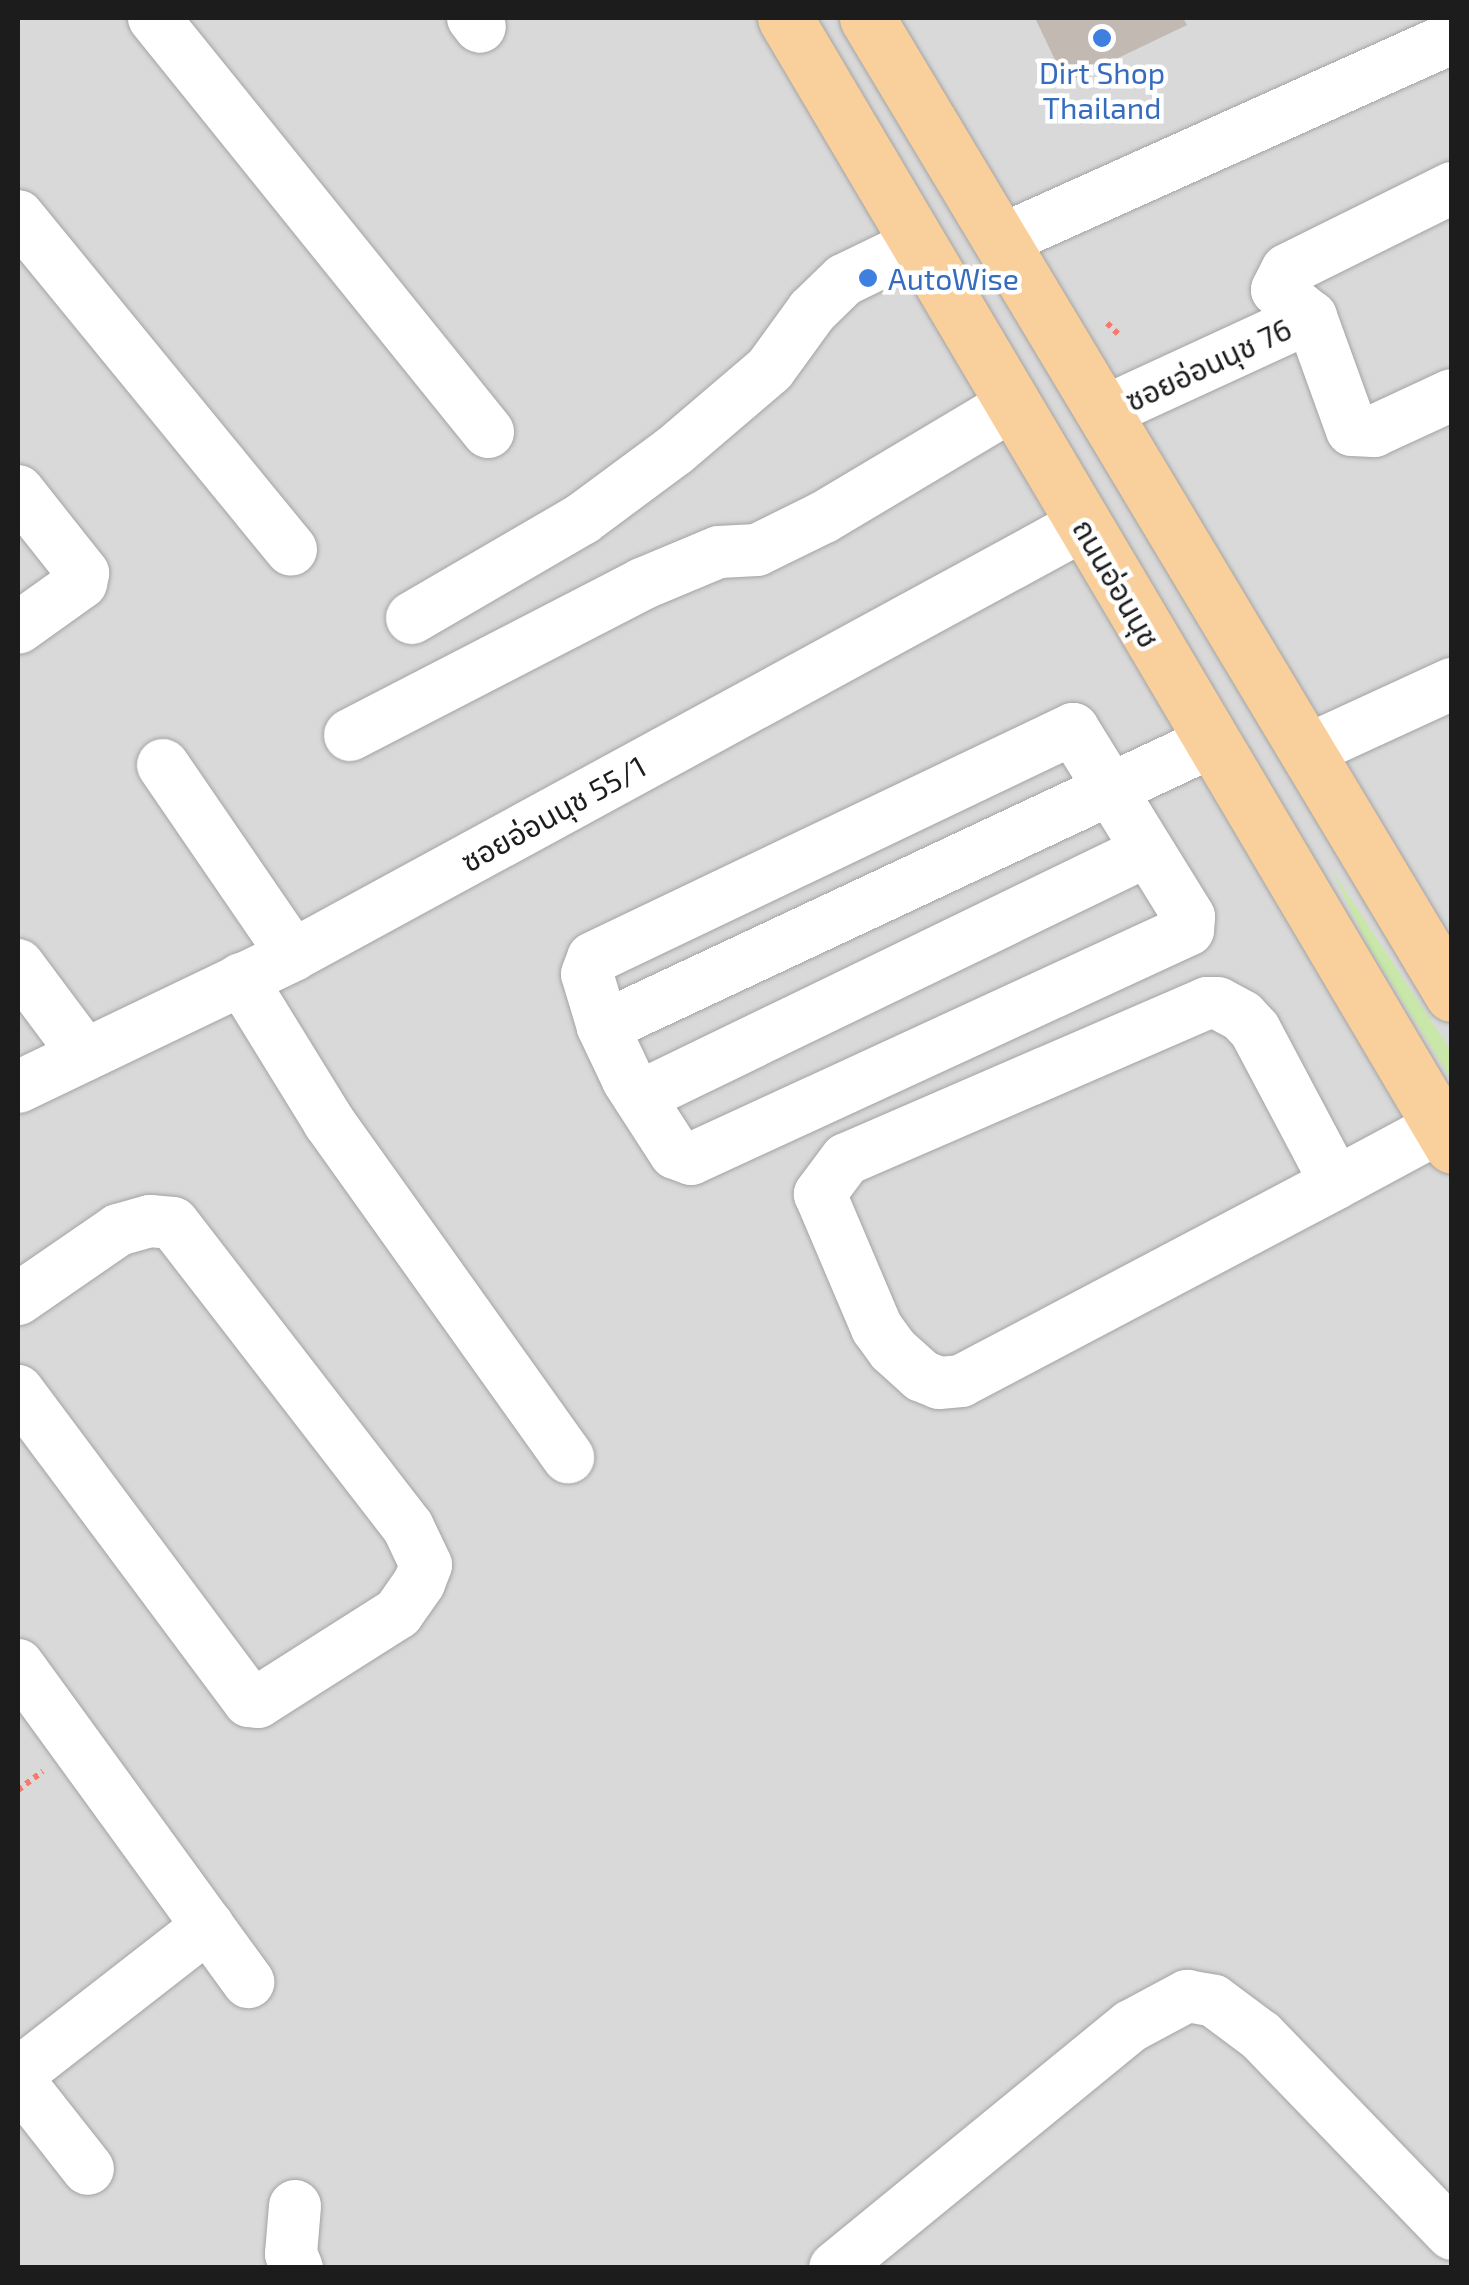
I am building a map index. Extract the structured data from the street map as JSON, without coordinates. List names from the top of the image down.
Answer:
{
  "streets": {
    "main road": ["ถนนอ่อนนุช"],
    "street": ["ซอยอ่อนนุช 76", "ซอยอ่อนนุช 55/1"]
  },
  "crossings": [
    ["ถนนอ่อนนุช", "ซอยอ่อนนุช 55/1"]
  ],
  "places": ["Dirt Shop Thailand", "AutoWise"]
}
